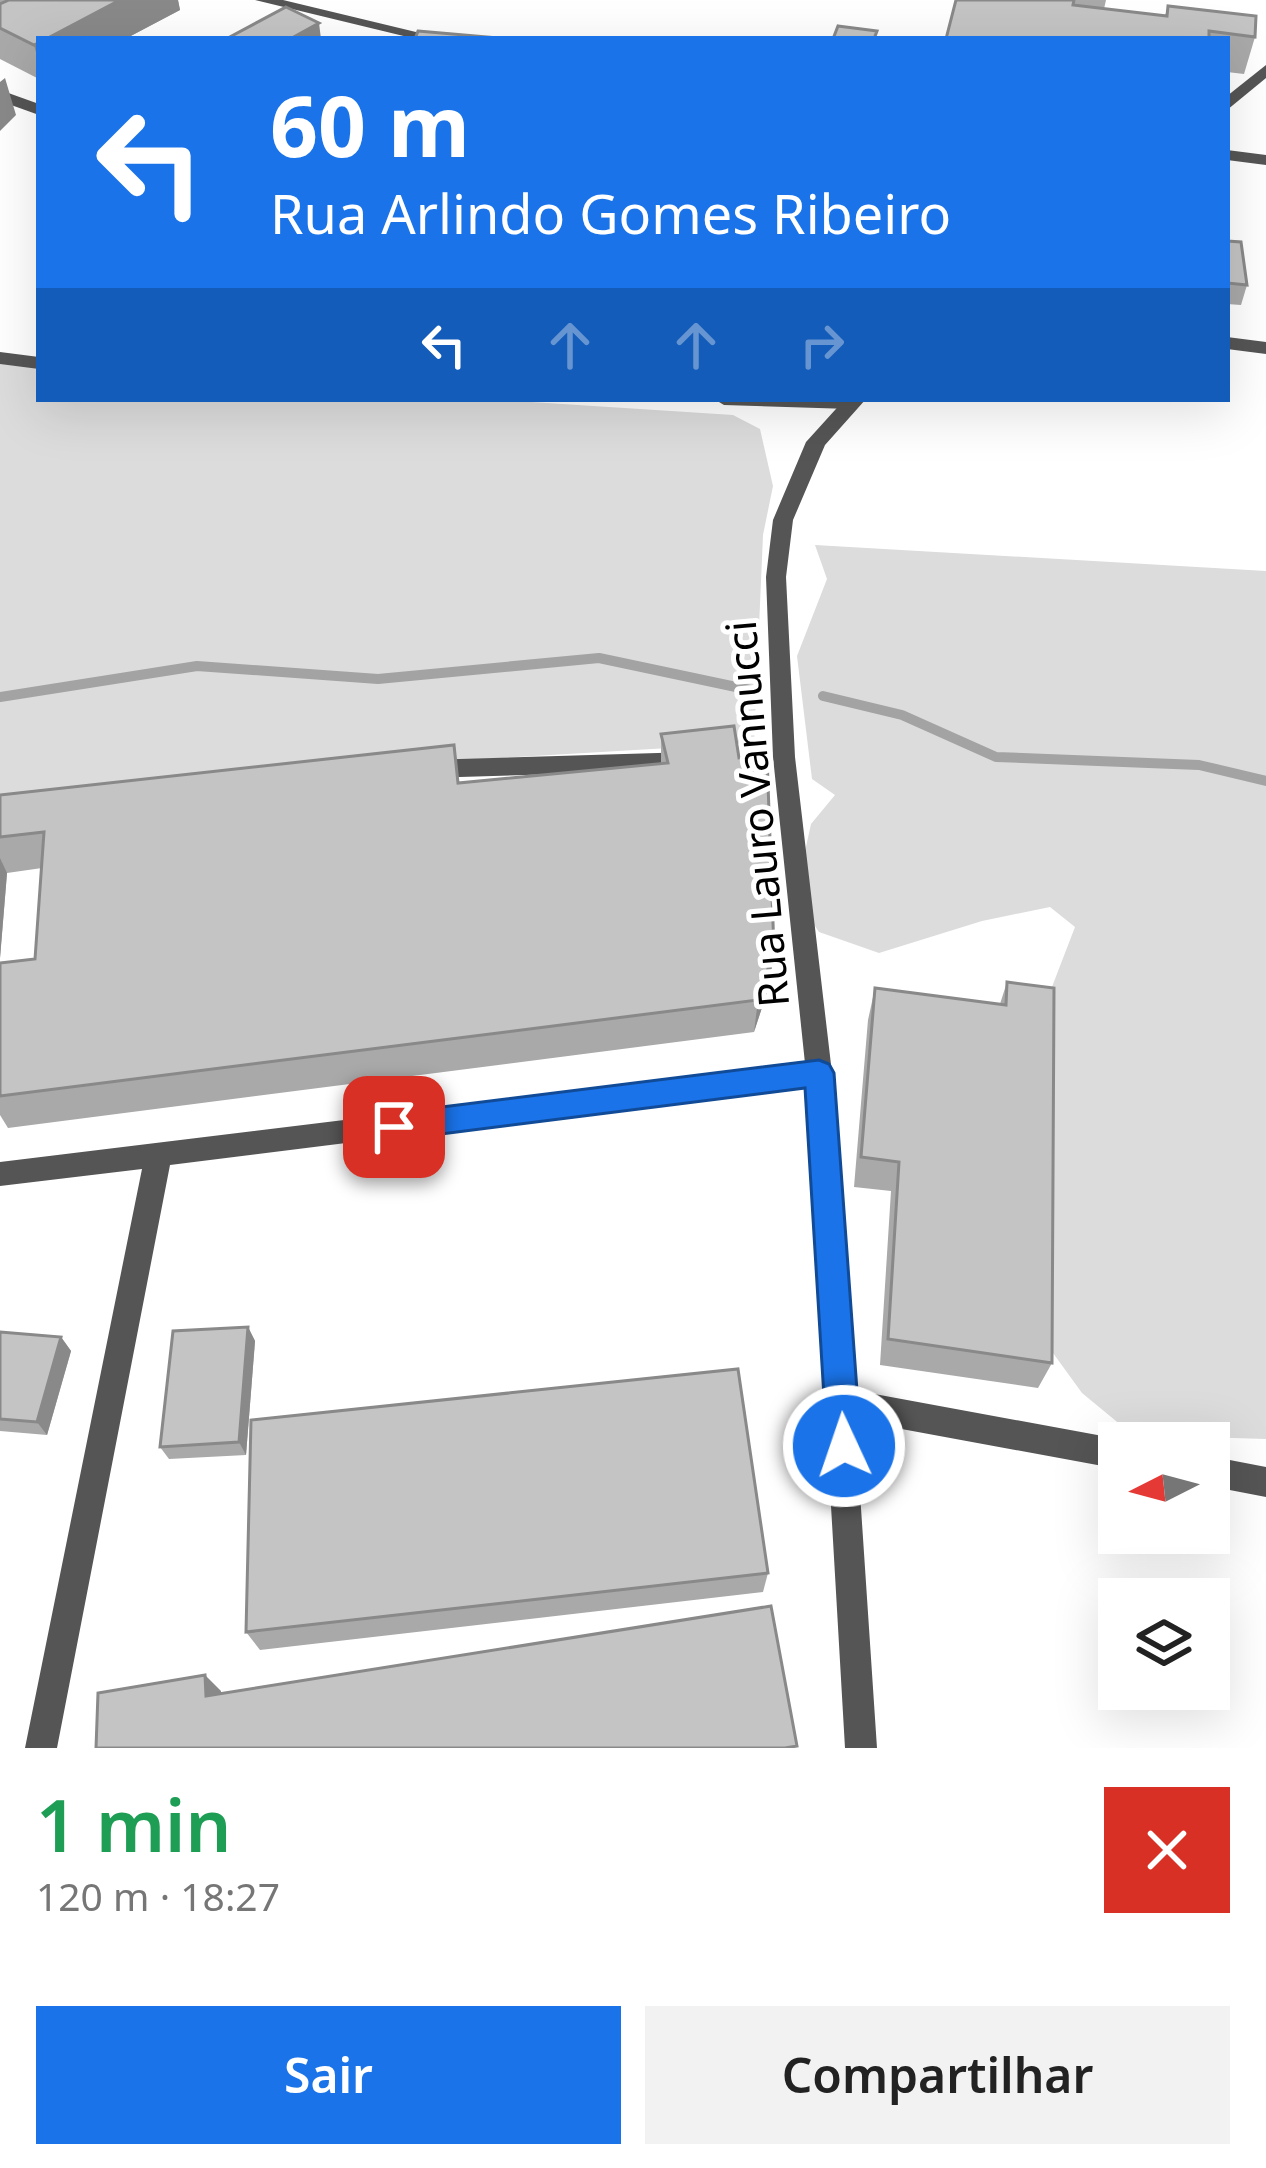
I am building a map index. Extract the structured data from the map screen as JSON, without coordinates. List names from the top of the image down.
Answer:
{
  "streets": {
    "street": ["Rua Lauro Vannucci"]
  },
  "north": "left",
  "page": {
    "turn": ["60 m", "Rua Arlindo Gomes Ribeiro"],
    "heading": ["1 min", "120 m · 18:27"],
    "buttons": ["Sair", "Compartilhar"]
  }
}
